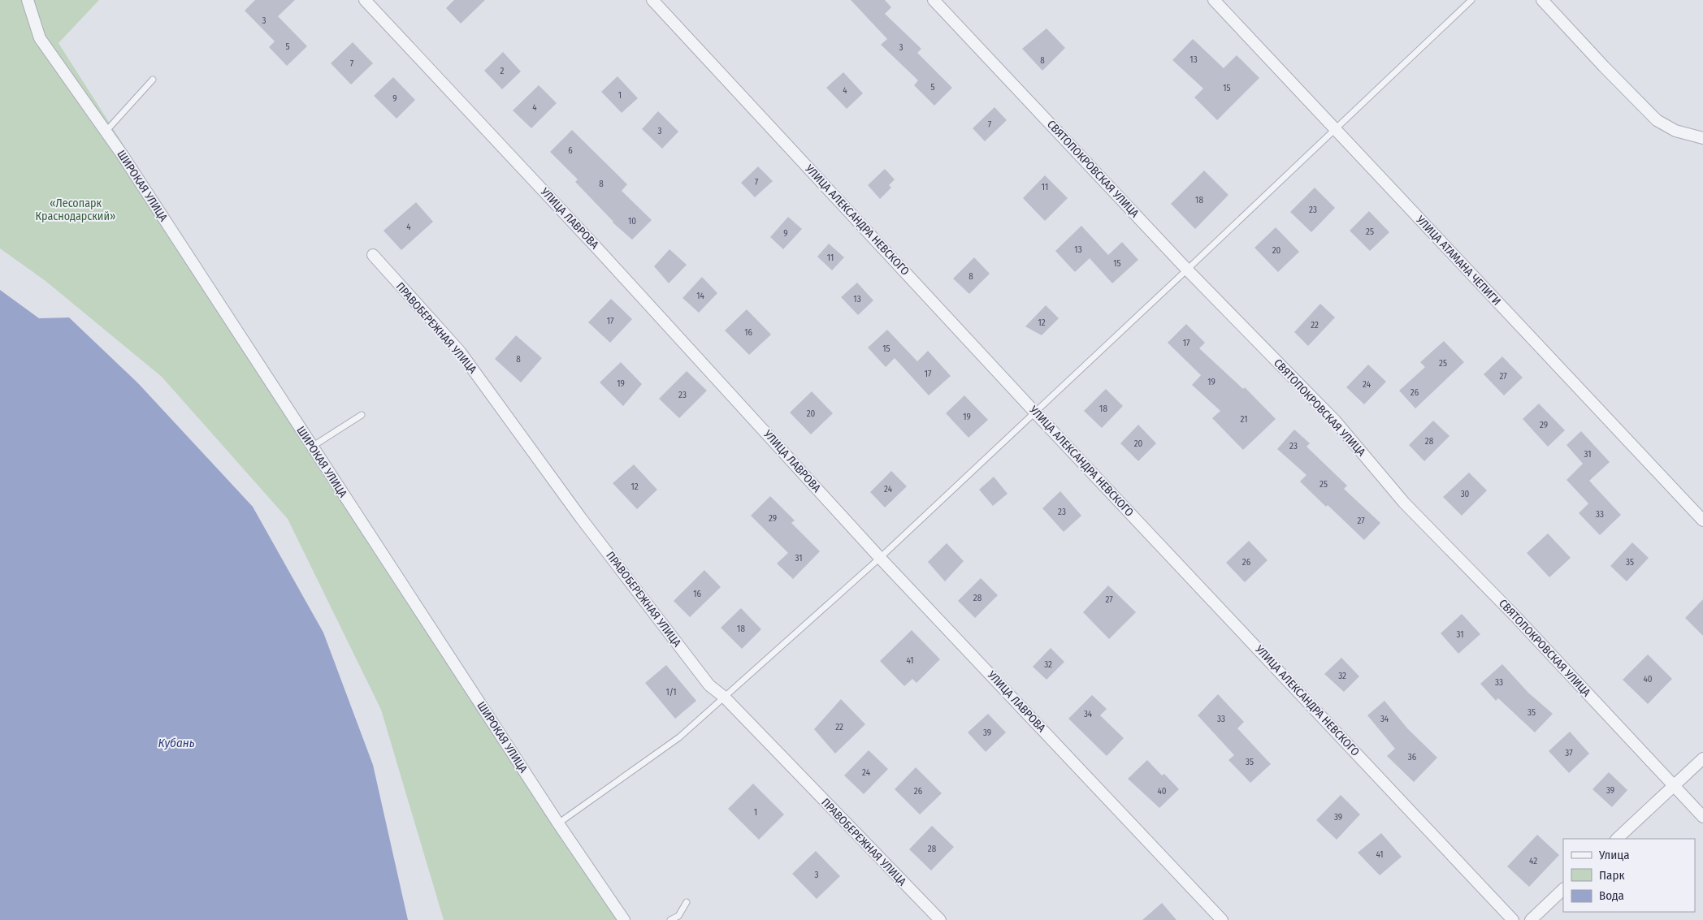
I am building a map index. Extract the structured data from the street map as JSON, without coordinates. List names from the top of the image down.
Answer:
{
  "streets": {
    "street": [
      "СВЯТОПОКРОВСКАЯ УЛИЦА",
      "ШИРОКАЯ УЛИЦА",
      "УЛИЦА ЛАВРОВА",
      "УЛИЦА АЛЕКСАНДРА НЕВСКОГО",
      "УЛИЦА АТАМАНА ЧЕПИГИ",
      "ПРАВОБЕРЕЖНАЯ УЛИЦА"
    ]
  },
  "water": ["Кубань"],
  "parks": ["«Лесопарк Краснодарский»"],
  "house_numbers": [
    "3",
    "5",
    "3",
    "13",
    "8",
    "7",
    "2",
    "5",
    "15",
    "4",
    "1",
    "9",
    "4",
    "7",
    "3",
    "6",
    "7",
    "8",
    "11",
    "18",
    "23",
    "10",
    "4",
    "25",
    "9",
    "13",
    "20",
    "11",
    "15",
    "8",
    "14",
    "13",
    "17",
    "12",
    "22",
    "16",
    "17",
    "15",
    "8",
    "25",
    "17",
    "27",
    "19",
    "19",
    "24",
    "26",
    "23",
    "18",
    "20",
    "19",
    "21",
    "29",
    "28",
    "20",
    "23",
    "31",
    "25",
    "12",
    "24",
    "30",
    "23",
    "33",
    "29",
    "27",
    "31",
    "26",
    "35",
    "16",
    "28",
    "27",
    "18",
    "31",
    "41",
    "32",
    "32",
    "40",
    "33",
    "1/1",
    "35",
    "34",
    "33",
    "34",
    "22",
    "39",
    "37",
    "36",
    "35",
    "24",
    "39",
    "26",
    "40",
    "1",
    "39",
    "28",
    "41",
    "42",
    "3"
  ],
  "legend": ["Улица", "Парк", "Вода"]
}
